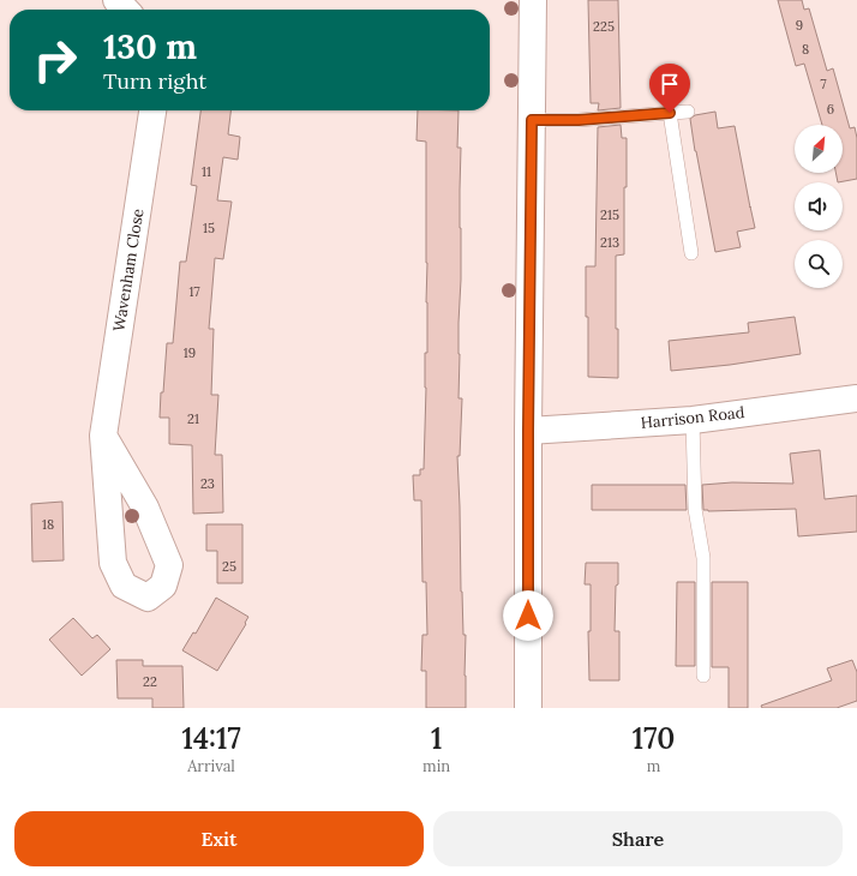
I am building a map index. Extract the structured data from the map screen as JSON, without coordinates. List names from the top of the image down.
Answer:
{
  "streets": {
    "street": ["Wavenham Close", "Harrison Road"]
  },
  "house_numbers": [
    "9",
    "225",
    "8",
    "7",
    "6",
    "11",
    "215",
    "15",
    "213",
    "17",
    "19",
    "21",
    "23",
    "18",
    "25",
    "22"
  ],
  "north": "top right",
  "page": {
    "turn": ["130 m", "Turn right"],
    "eta": [
      "14:17",
      "Arrival",
      "1",
      "min",
      "170",
      "m"
    ],
    "buttons": ["Exit", "Share"]
  }
}
